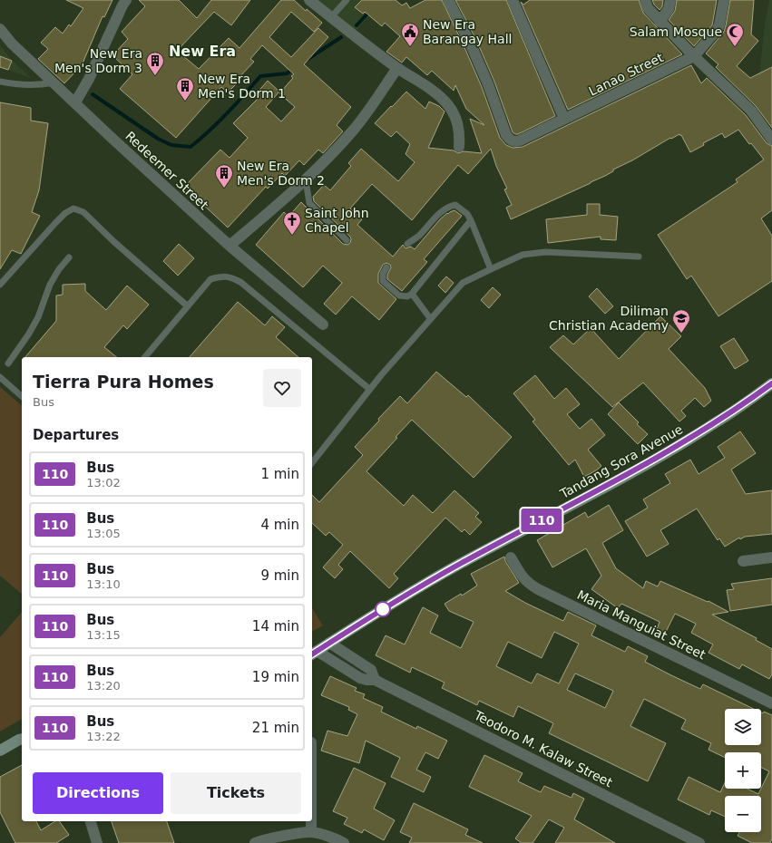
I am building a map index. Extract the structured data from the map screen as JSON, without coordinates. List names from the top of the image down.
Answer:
{
  "streets": {
    "main road": ["Tandang Sora Avenue"],
    "street": [
      "Lanao Street",
      "Redeemer Street",
      "Maria Manguiat Street",
      "Teodoro M. Kalaw Street"
    ]
  },
  "crossings": [
    ["Tandang Sora Avenue", "Teodoro M. Kalaw Street"]
  ],
  "districts": ["New Era"],
  "places": {
    "public building": ["New Era Barangay Hall"],
    "mosque": ["Salam Mosque"],
    "building": ["New Era Men's Dorm 3", "New Era Men's Dorm 1", "New Era Men's Dorm 2"],
    "church": ["Saint John Chapel"],
    "school or university": ["Diliman Christian Academy"]
  },
  "lines": ["bus line 110"],
  "page": {
    "on_map": "110",
    "heading": [
      ["Tierra Pura Homes", "Bus"],
      "Departures"
    ],
    "list": [
      {
        "mark": "110",
        "name": "Bus",
        "note": "13:02",
        "value": "1 min"
      },
      {
        "mark": "110",
        "name": "Bus",
        "note": "13:05",
        "value": "4 min"
      },
      {
        "mark": "110",
        "name": "Bus",
        "note": "13:10",
        "value": "9 min"
      },
      {
        "mark": "110",
        "name": "Bus",
        "note": "13:15",
        "value": "14 min"
      },
      {
        "mark": "110",
        "name": "Bus",
        "note": "13:20",
        "value": "19 min"
      },
      {
        "mark": "110",
        "name": "Bus",
        "note": "13:22",
        "value": "21 min"
      }
    ],
    "map_buttons": ["+", "−"],
    "buttons": ["Directions", "Tickets"]
  }
}
